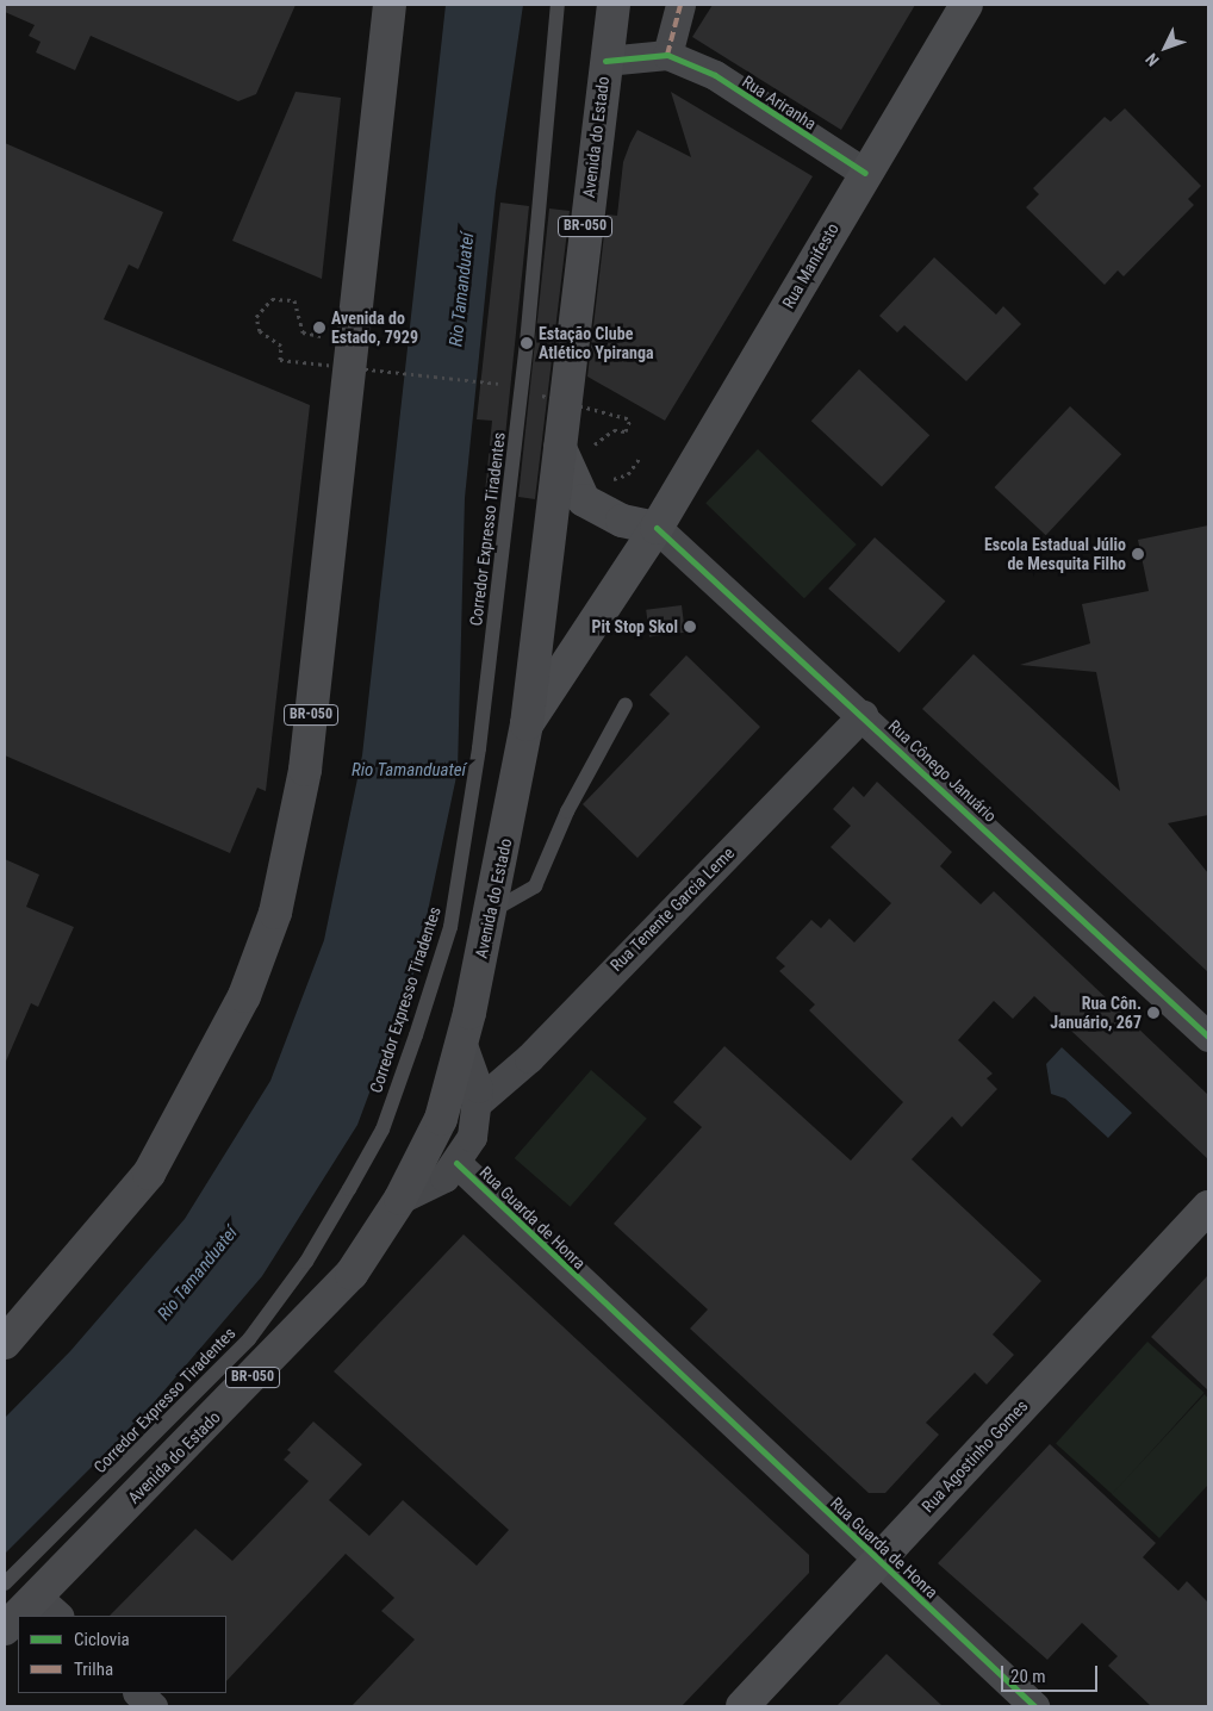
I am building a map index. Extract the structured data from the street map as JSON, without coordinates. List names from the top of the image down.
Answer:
{
  "streets": {
    "highway": ["Avenida do Estado", "BR-050"],
    "main road": ["Rua Manifesto", "Rua Agostinho Gomes"],
    "street": [
      "Rua Ariranha",
      "Rua Cônego Januário",
      "Rua Tenente Garcia Leme",
      "Rua Guarda de Honra"
    ],
    "lane": ["Corredor Expresso Tiradentes"]
  },
  "crossings": [
    ["Rua Ariranha", "Avenida do Estado"],
    ["Rua Ariranha", "Rua Manifesto"],
    ["Avenida do Estado", "Rua Manifesto"],
    ["Rua Manifesto", "Rua Cônego Januário"],
    ["Rua Cônego Januário", "Rua Tenente Garcia Leme"],
    ["Rua Guarda de Honra", "Rua Agostinho Gomes"]
  ],
  "water": ["Rio Tamanduateí"],
  "places": [
    "Avenida do Estado, 7929",
    "Estação Clube Atlético Ypiranga",
    "Escola Estadual Júlio de Mesquita Filho",
    "Pit Stop Skol",
    "Rua Côn. Januário, 267"
  ],
  "legend": ["Ciclovia", "Trilha"],
  "scale_bar": "20 m",
  "north": "bottom left"
}
